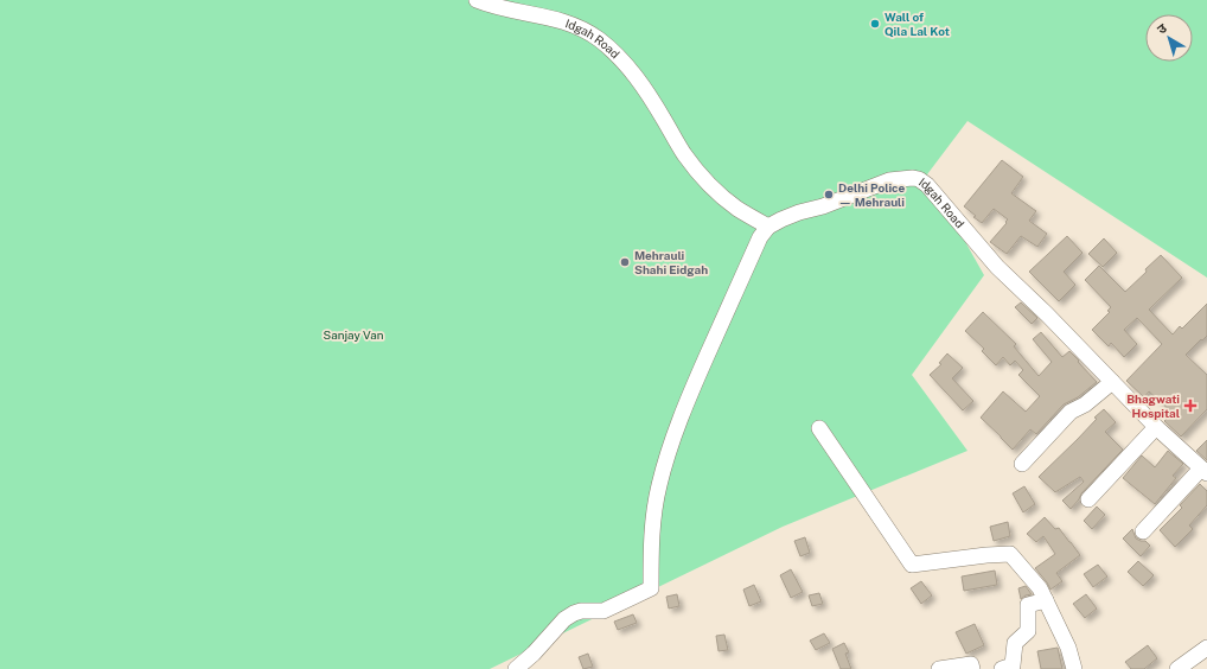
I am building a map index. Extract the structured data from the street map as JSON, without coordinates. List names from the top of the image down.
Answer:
{
  "streets": {
    "street": ["Idgah Road"]
  },
  "parks": ["Sanjay Van"],
  "places": {
    "other": ["Wall of Qila Lal Kot", "Delhi Police — Mehrauli", "Mehrauli Shahi Eidgah"],
    "health": ["Bhagwati Hospital"]
  },
  "north": "top left"
}
